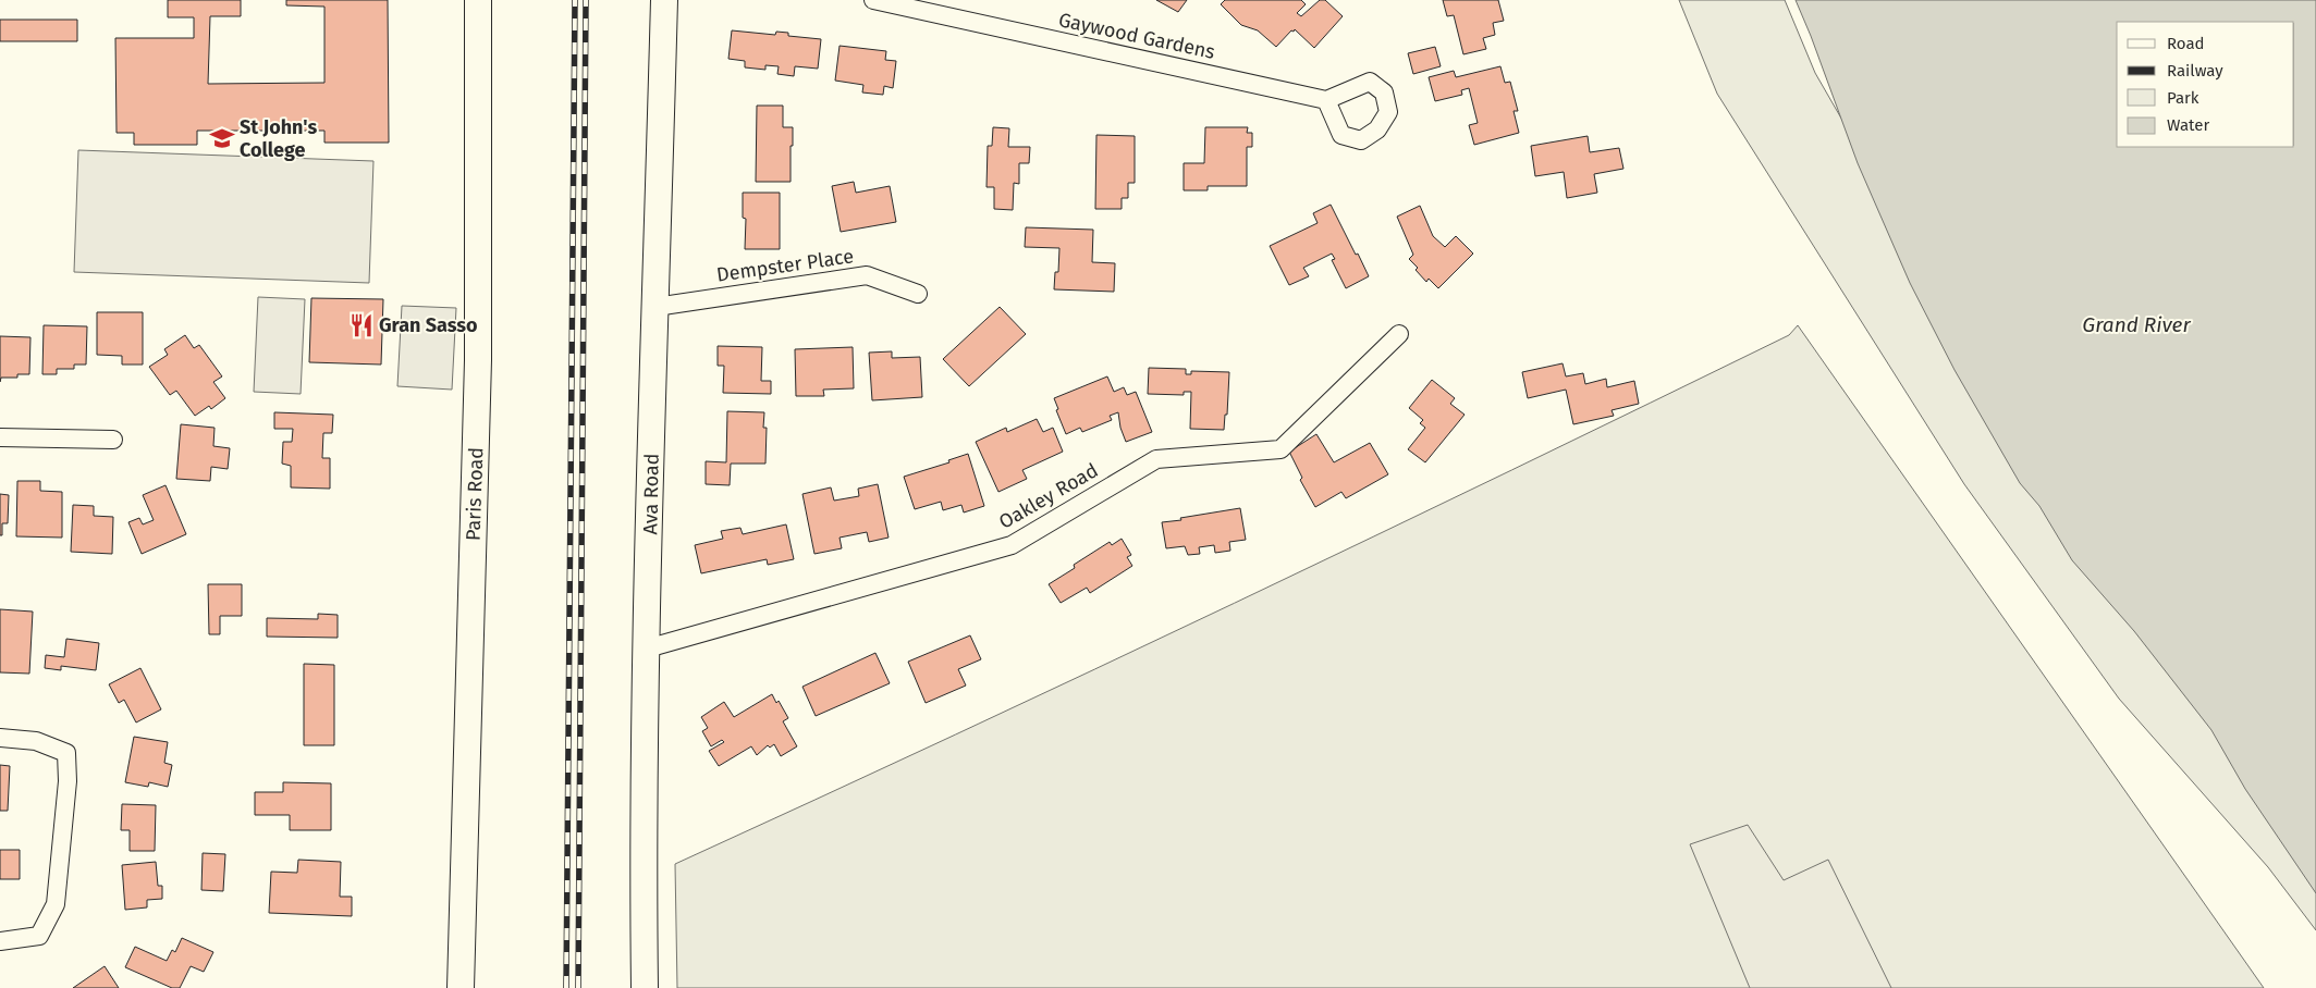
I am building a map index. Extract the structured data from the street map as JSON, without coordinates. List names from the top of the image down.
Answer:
{
  "streets": {
    "street": [
      "Gaywood Gardens",
      "Dempster Place",
      "Paris Road",
      "Ava Road",
      "Oakley Road"
    ]
  },
  "crossings": [
    ["Dempster Place", "Ava Road"],
    ["Ava Road", "Oakley Road"]
  ],
  "water": ["Grand River"],
  "places": {
    "school or university": ["St John's College"],
    "restaurant": ["Gran Sasso"]
  },
  "legend": [
    "Road",
    "Railway",
    "Park",
    "Water"
  ]
}
